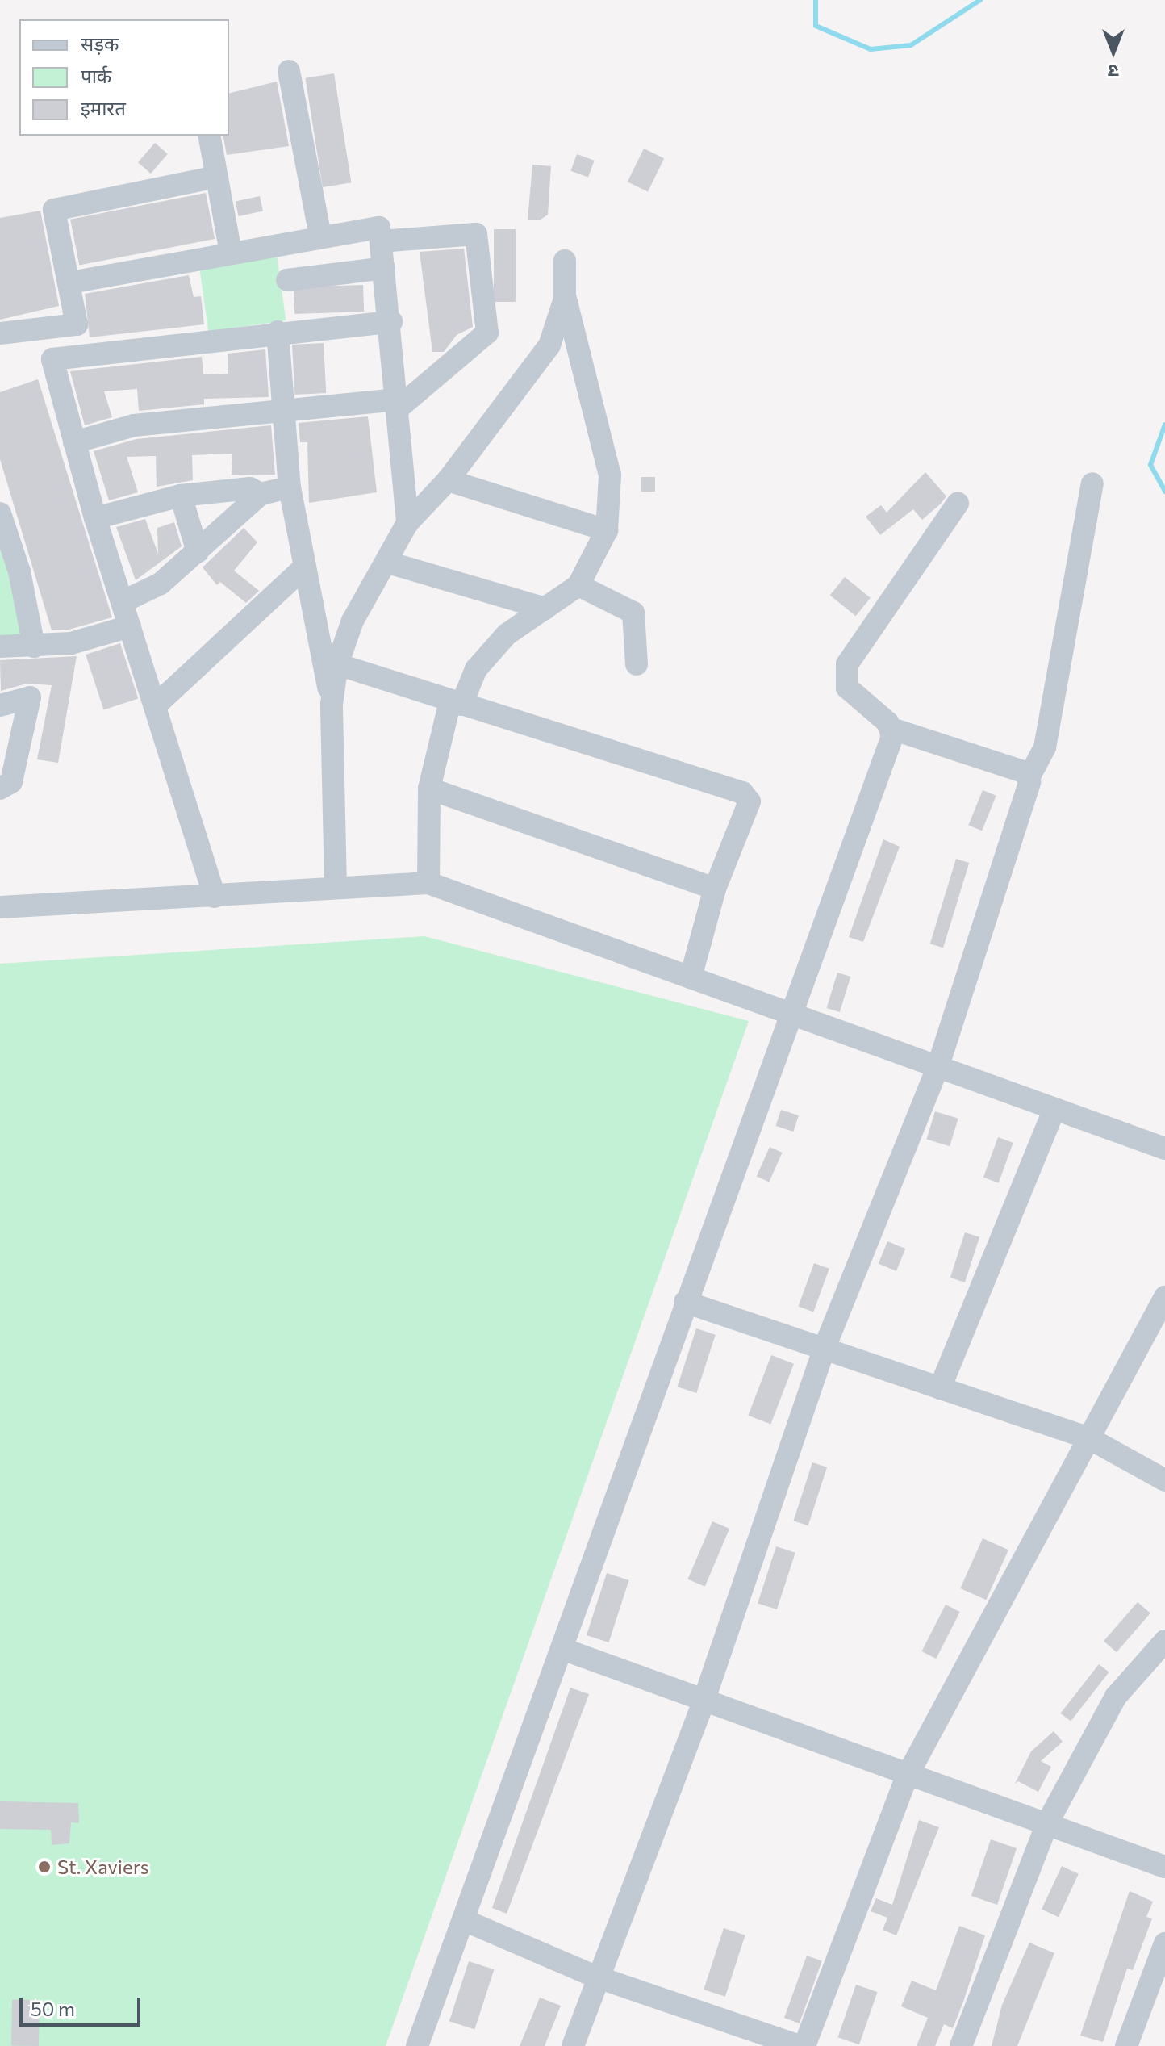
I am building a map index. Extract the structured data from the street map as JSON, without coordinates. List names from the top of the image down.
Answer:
{
  "places": ["St. Xaviers"],
  "legend": ["सड़क", "पार्क", "इमारत"],
  "scale_bar": "50 m",
  "north": "bottom"
}
